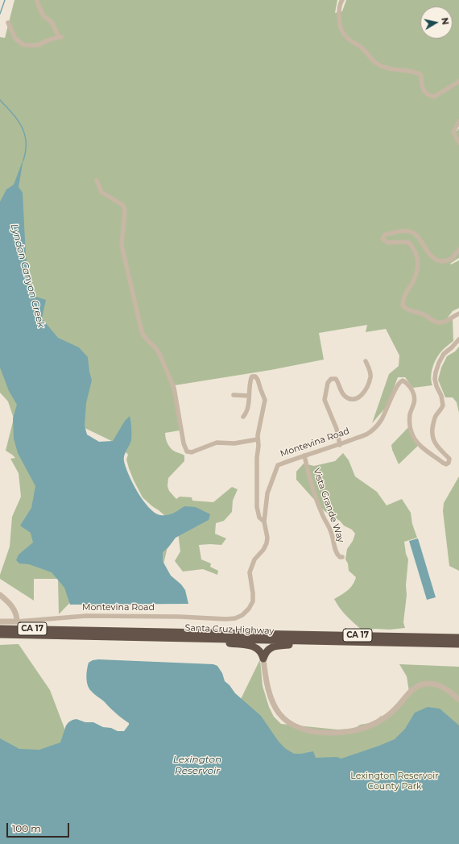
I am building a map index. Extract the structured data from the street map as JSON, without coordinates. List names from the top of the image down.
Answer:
{
  "streets": {
    "highway": ["CA 17", "Santa Cruz Highway"],
    "street": ["Montevina Road", "Vista Grande Way"]
  },
  "crossings": [
    ["Montevina Road", "Vista Grande Way"]
  ],
  "water": ["Lyndon Canyon Creek", "Lexington Reservoir"],
  "parks": ["Lexington Reservoir County Park"],
  "scale_bar": "100 m",
  "north": "right"
}
